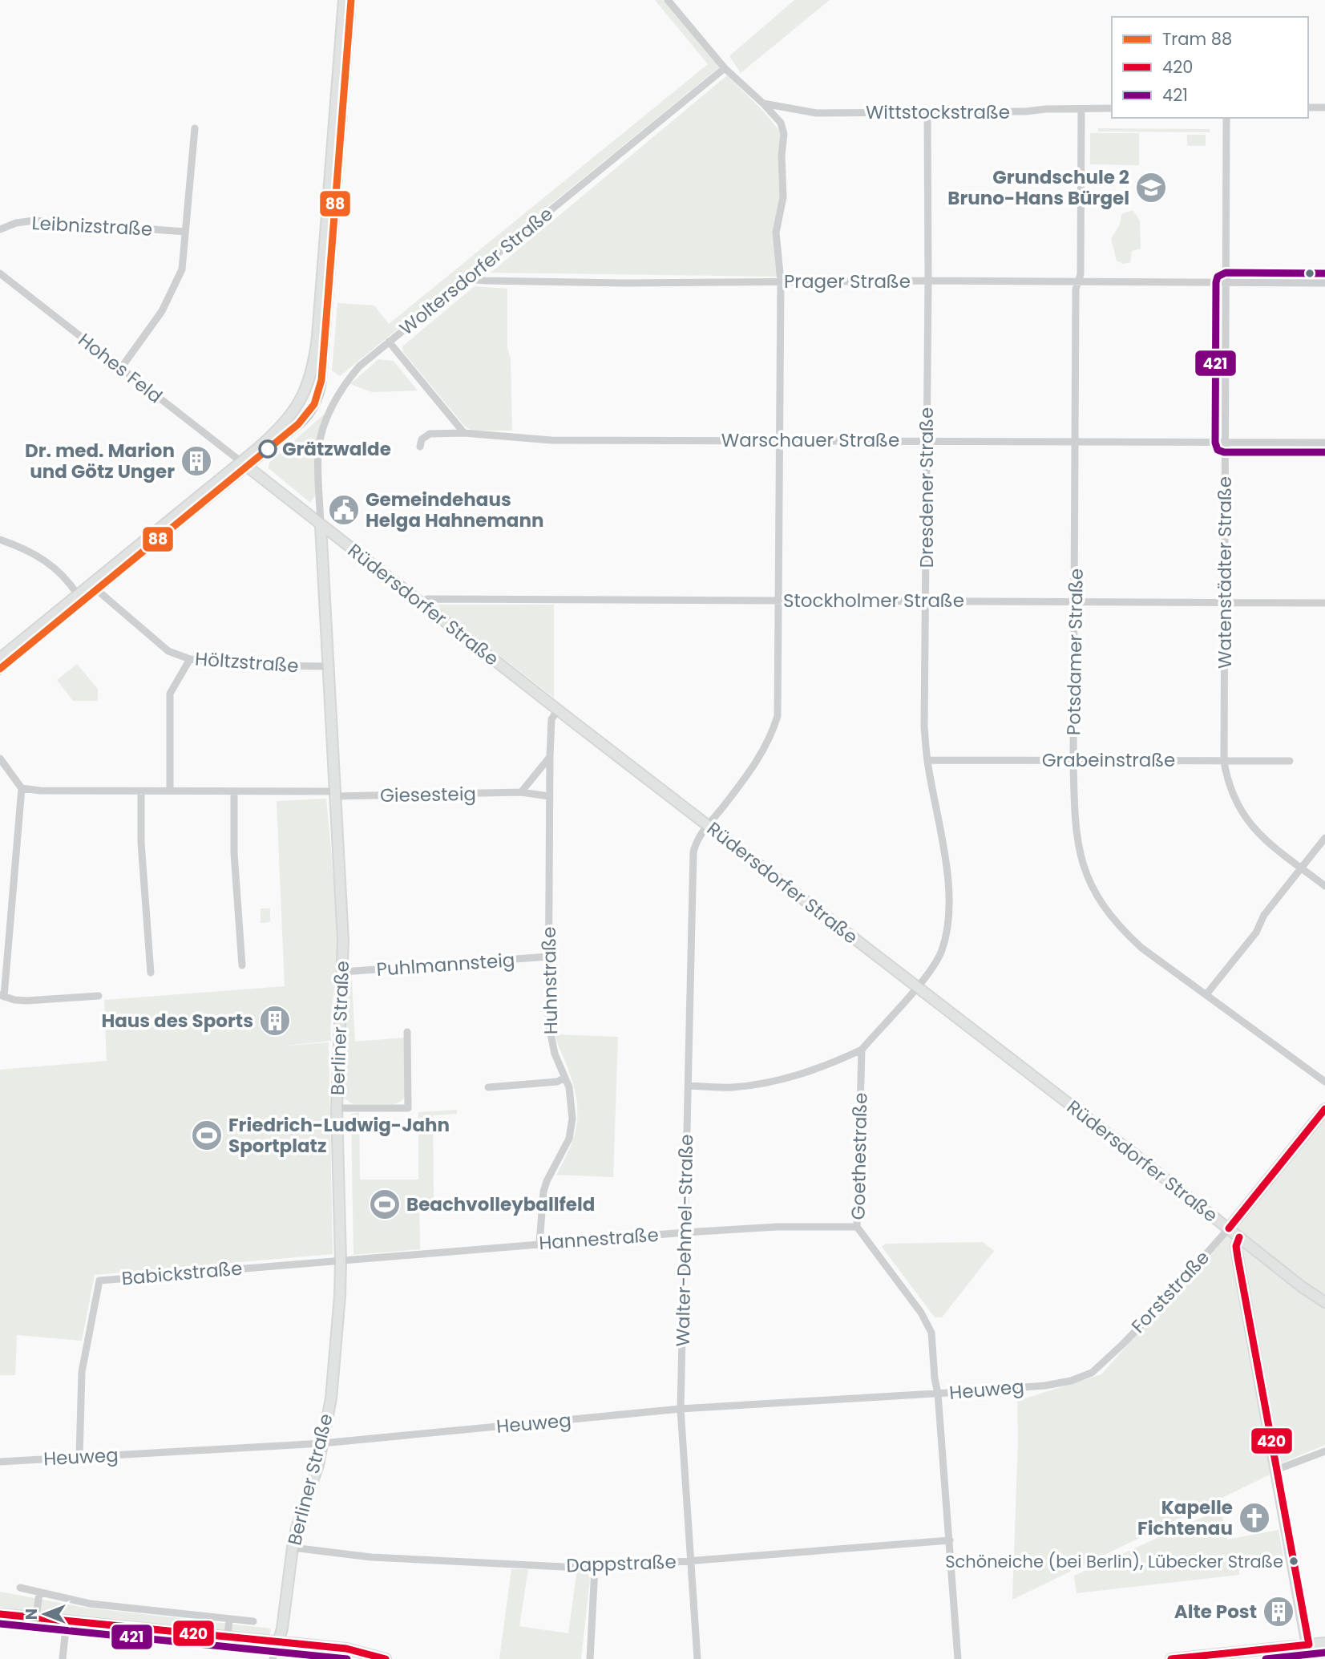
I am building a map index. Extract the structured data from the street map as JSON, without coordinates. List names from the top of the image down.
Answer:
{
  "streets": {
    "street": [
      "Wittstockstraße",
      "Leibnizstraße",
      "Woltersdorfer Straße",
      "Prager Straße",
      "Hohes Feld",
      "Warschauer Straße",
      "Dresdener Straße",
      "Watenstädter Straße",
      "Stockholmer Straße",
      "Rüdersdorfer Straße",
      "Potsdamer Straße",
      "Höltzstraße",
      "Grabeinstraße",
      "Giesesteig",
      "Puhlmannsteig",
      "Huhnstraße",
      "Berliner Straße",
      "Goethestraße",
      "Hannestraße",
      "Walter-Dehmel-Straße",
      "Babickstraße",
      "Forststraße",
      "Heuweg",
      "Dappstraße"
    ]
  },
  "crossings": [
    ["Wittstockstraße", "Dresdener Straße"],
    ["Wittstockstraße", "Potsdamer Straße"],
    ["Wittstockstraße", "Walter-Dehmel-Straße"],
    ["Woltersdorfer Straße", "Prager Straße"],
    ["Woltersdorfer Straße", "Rüdersdorfer Straße"],
    ["Woltersdorfer Straße", "Berliner Straße"],
    ["Prager Straße", "Dresdener Straße"],
    ["Prager Straße", "Watenstädter Straße"],
    ["Prager Straße", "Potsdamer Straße"],
    ["Prager Straße", "Walter-Dehmel-Straße"],
    ["Hohes Feld", "Rüdersdorfer Straße"],
    ["Warschauer Straße", "Dresdener Straße"],
    ["Warschauer Straße", "Watenstädter Straße"],
    ["Warschauer Straße", "Potsdamer Straße"],
    ["Warschauer Straße", "Walter-Dehmel-Straße"],
    ["Dresdener Straße", "Stockholmer Straße"],
    ["Dresdener Straße", "Rüdersdorfer Straße"],
    ["Dresdener Straße", "Grabeinstraße"],
    ["Watenstädter Straße", "Stockholmer Straße"],
    ["Watenstädter Straße", "Grabeinstraße"],
    ["Stockholmer Straße", "Rüdersdorfer Straße"],
    ["Stockholmer Straße", "Potsdamer Straße"],
    ["Stockholmer Straße", "Walter-Dehmel-Straße"],
    ["Rüdersdorfer Straße", "Huhnstraße"],
    ["Rüdersdorfer Straße", "Berliner Straße"],
    ["Rüdersdorfer Straße", "Walter-Dehmel-Straße"],
    ["Rüdersdorfer Straße", "Forststraße"],
    ["Potsdamer Straße", "Grabeinstraße"],
    ["Höltzstraße", "Berliner Straße"],
    ["Giesesteig", "Huhnstraße"],
    ["Giesesteig", "Berliner Straße"],
    ["Puhlmannsteig", "Huhnstraße"],
    ["Puhlmannsteig", "Berliner Straße"],
    ["Huhnstraße", "Hannestraße"],
    ["Berliner Straße", "Hannestraße"],
    ["Berliner Straße", "Babickstraße"],
    ["Berliner Straße", "Heuweg"],
    ["Berliner Straße", "Dappstraße"],
    ["Goethestraße", "Hannestraße"],
    ["Goethestraße", "Heuweg"],
    ["Goethestraße", "Dappstraße"],
    ["Hannestraße", "Walter-Dehmel-Straße"],
    ["Hannestraße", "Babickstraße"],
    ["Walter-Dehmel-Straße", "Heuweg"],
    ["Walter-Dehmel-Straße", "Dappstraße"],
    ["Babickstraße", "Heuweg"],
    ["Forststraße", "Heuweg"]
  ],
  "places": {
    "school or university": ["Grundschule 2 Bruno-Hans Bürgel"],
    "other": ["Grätzwalde", "Schöneiche (bei Berlin), Lübecker Straße"],
    "building": ["Dr. med. Marion und Götz Unger", "Haus des Sports", "Alte Post"],
    "public building": ["Gemeindehaus Helga Hahnemann"],
    "sports": ["Friedrich-Ludwig-Jahn Sportplatz", "Beachvolleyballfeld"],
    "church": ["Kapelle Fichtenau"]
  },
  "lines": ["tram line 88", "transit line 421", "transit line 420"],
  "legend": ["Tram 88", "420", "421"],
  "north": "left"
}
